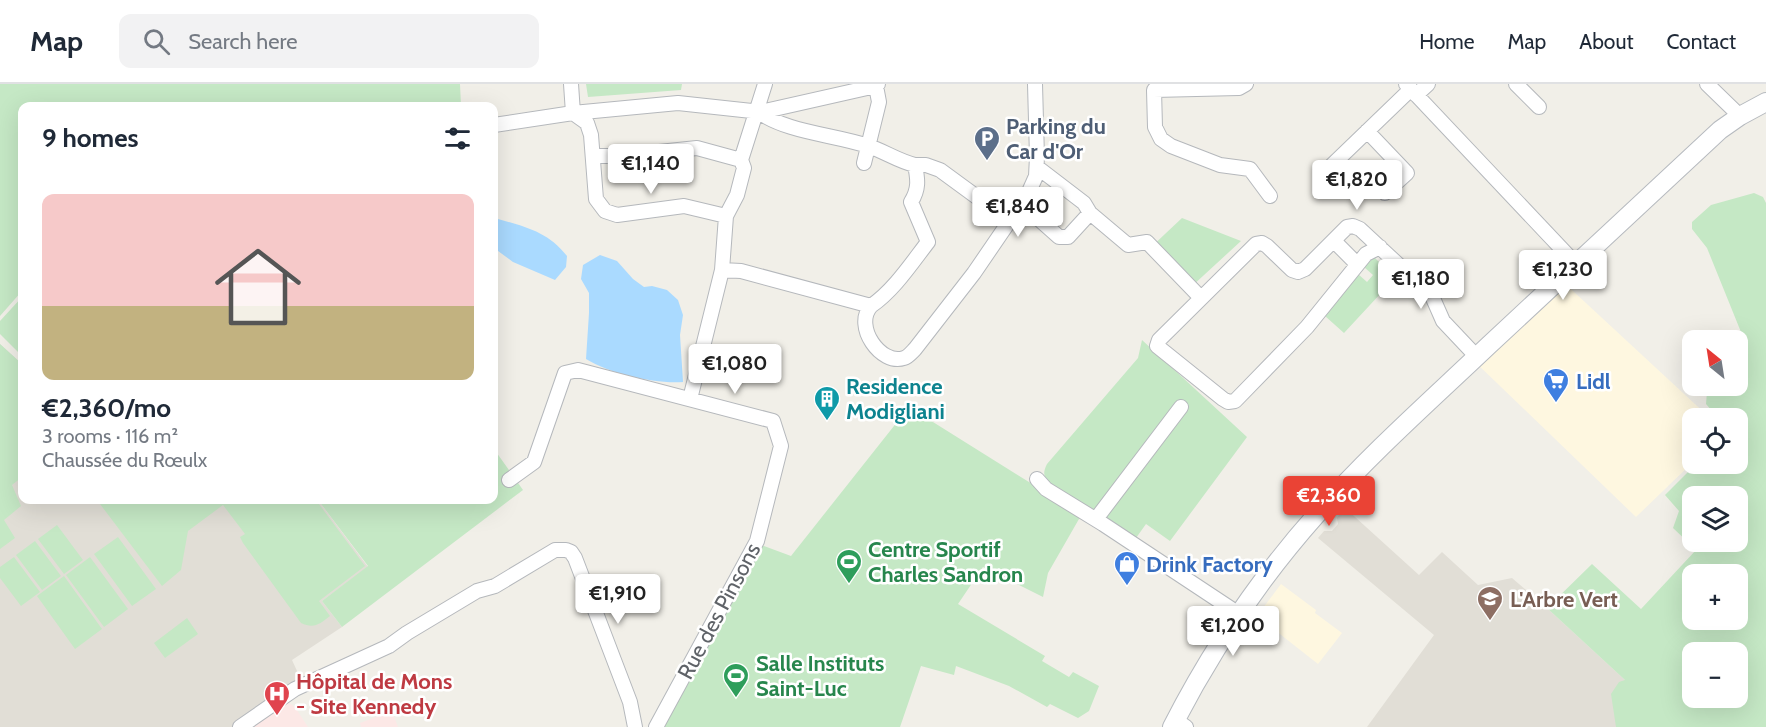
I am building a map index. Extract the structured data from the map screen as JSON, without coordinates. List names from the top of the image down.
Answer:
{
  "streets": {
    "street": ["Rue des Pinsons"]
  },
  "places": {
    "parking": ["Parking du Car d'Or"],
    "supermarket": ["Lidl"],
    "building": ["Residence Modigliani"],
    "sports": ["Centre Sportif Charles Sandron", "Salle Instituts Saint-Luc"],
    "shop": ["Drink Factory"],
    "school or university": ["L'Arbre Vert"],
    "hospital": ["Hôpital de Mons - Site Kennedy"]
  },
  "north": "top left",
  "page": {
    "header": "Map",
    "search": "Search here",
    "nav": [
      "Home",
      "Map",
      "About",
      "Contact"
    ],
    "heading": "9 homes",
    "price": [
      "€1,140",
      "€1,820",
      "€1,840",
      "€1,230",
      "€1,180",
      "€1,080",
      "€2,360",
      "€1,910",
      "€1,200"
    ],
    "list": [
      {
        "name": "€2,360/mo",
        "note": "3 rooms · 116 m² · Chaussée du Rœulx"
      }
    ],
    "map_buttons": ["+", "−"]
  }
}
